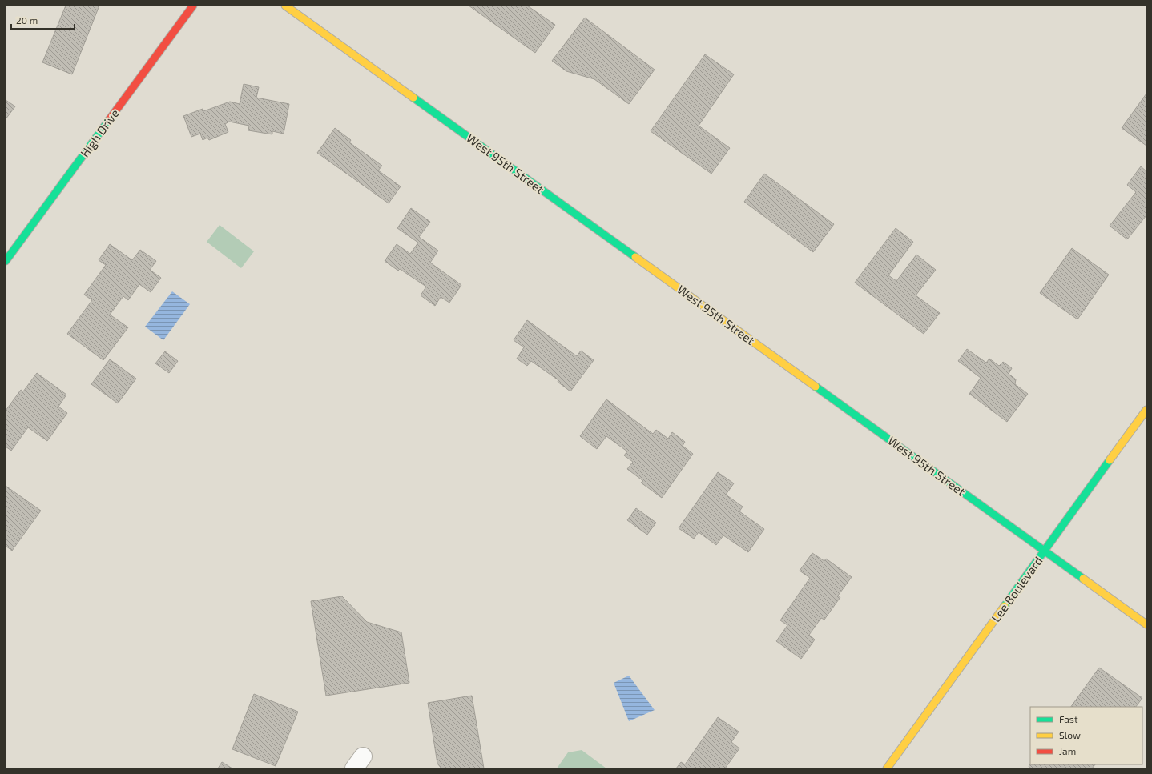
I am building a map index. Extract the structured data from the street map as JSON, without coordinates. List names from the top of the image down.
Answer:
{
  "streets": {
    "main road": ["High Drive", "West 95th Street", "Lee Boulevard"]
  },
  "crossings": [
    ["West 95th Street", "Lee Boulevard"]
  ],
  "legend": ["Fast", "Slow", "Jam"],
  "scale_bar": "20 m"
}
